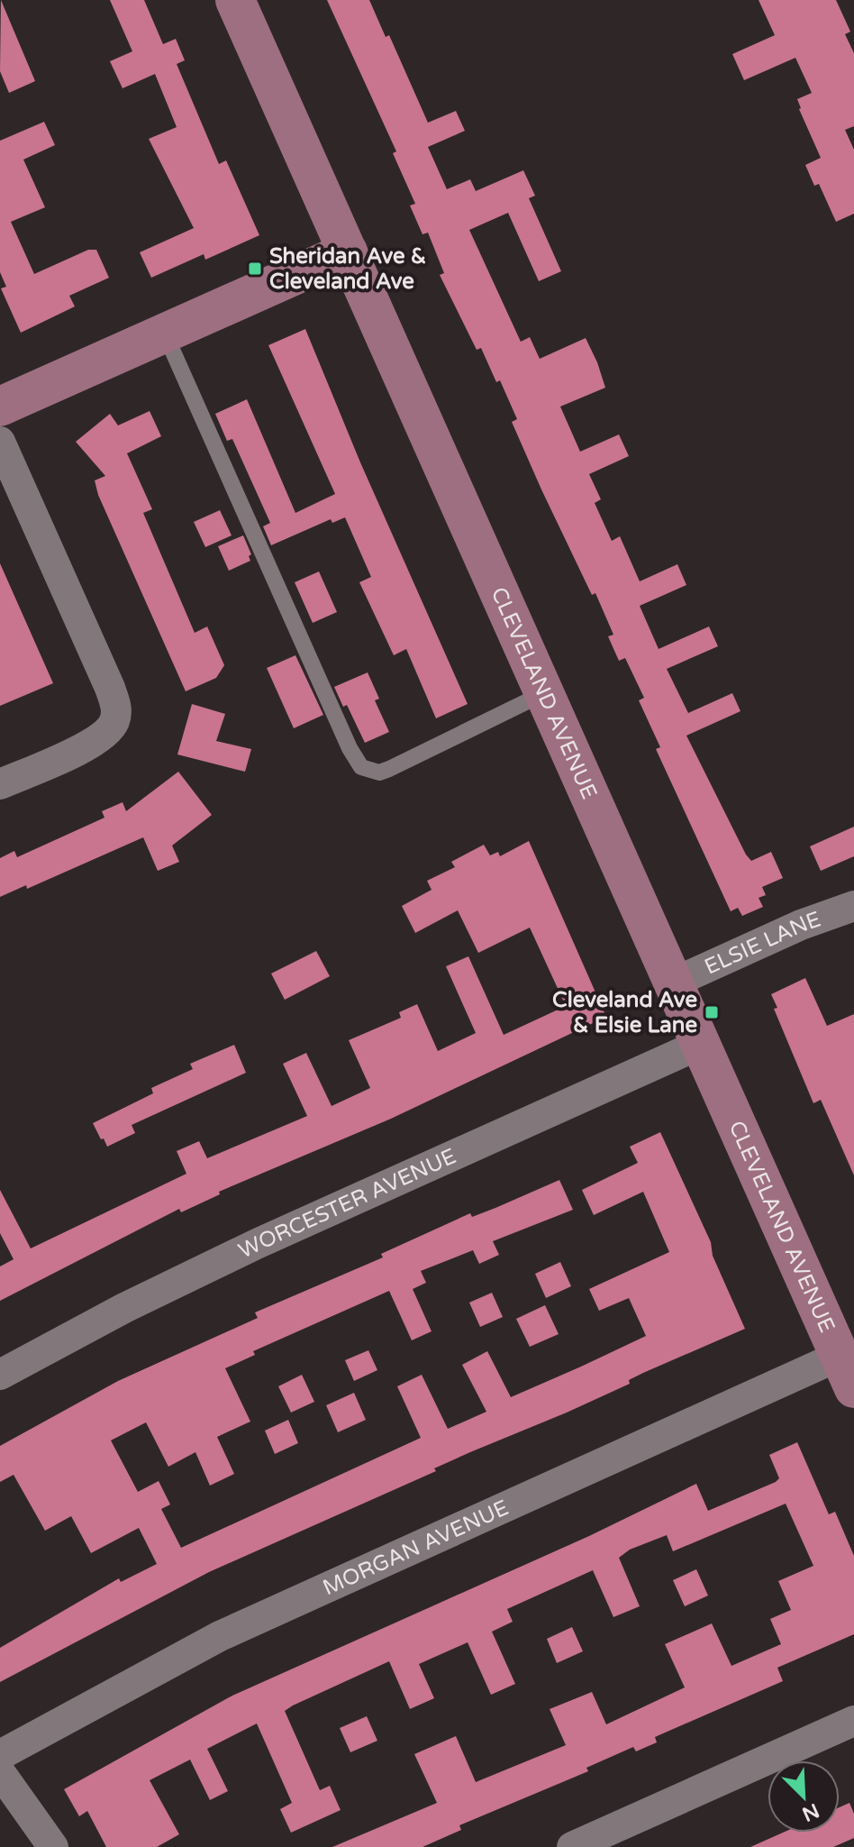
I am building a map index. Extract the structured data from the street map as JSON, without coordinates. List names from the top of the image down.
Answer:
{
  "streets": {
    "street": [
      "CLEVELAND AVENUE",
      "ELSIE LANE",
      "WORCESTER AVENUE",
      "MORGAN AVENUE"
    ]
  },
  "crossings": [
    ["CLEVELAND AVENUE", "ELSIE LANE"],
    ["CLEVELAND AVENUE", "WORCESTER AVENUE"],
    ["CLEVELAND AVENUE", "MORGAN AVENUE"]
  ],
  "places": {
    "transit": ["Sheridan Ave & Cleveland Ave", "Cleveland Ave & Elsie Lane"]
  },
  "north": "bottom right"
}
